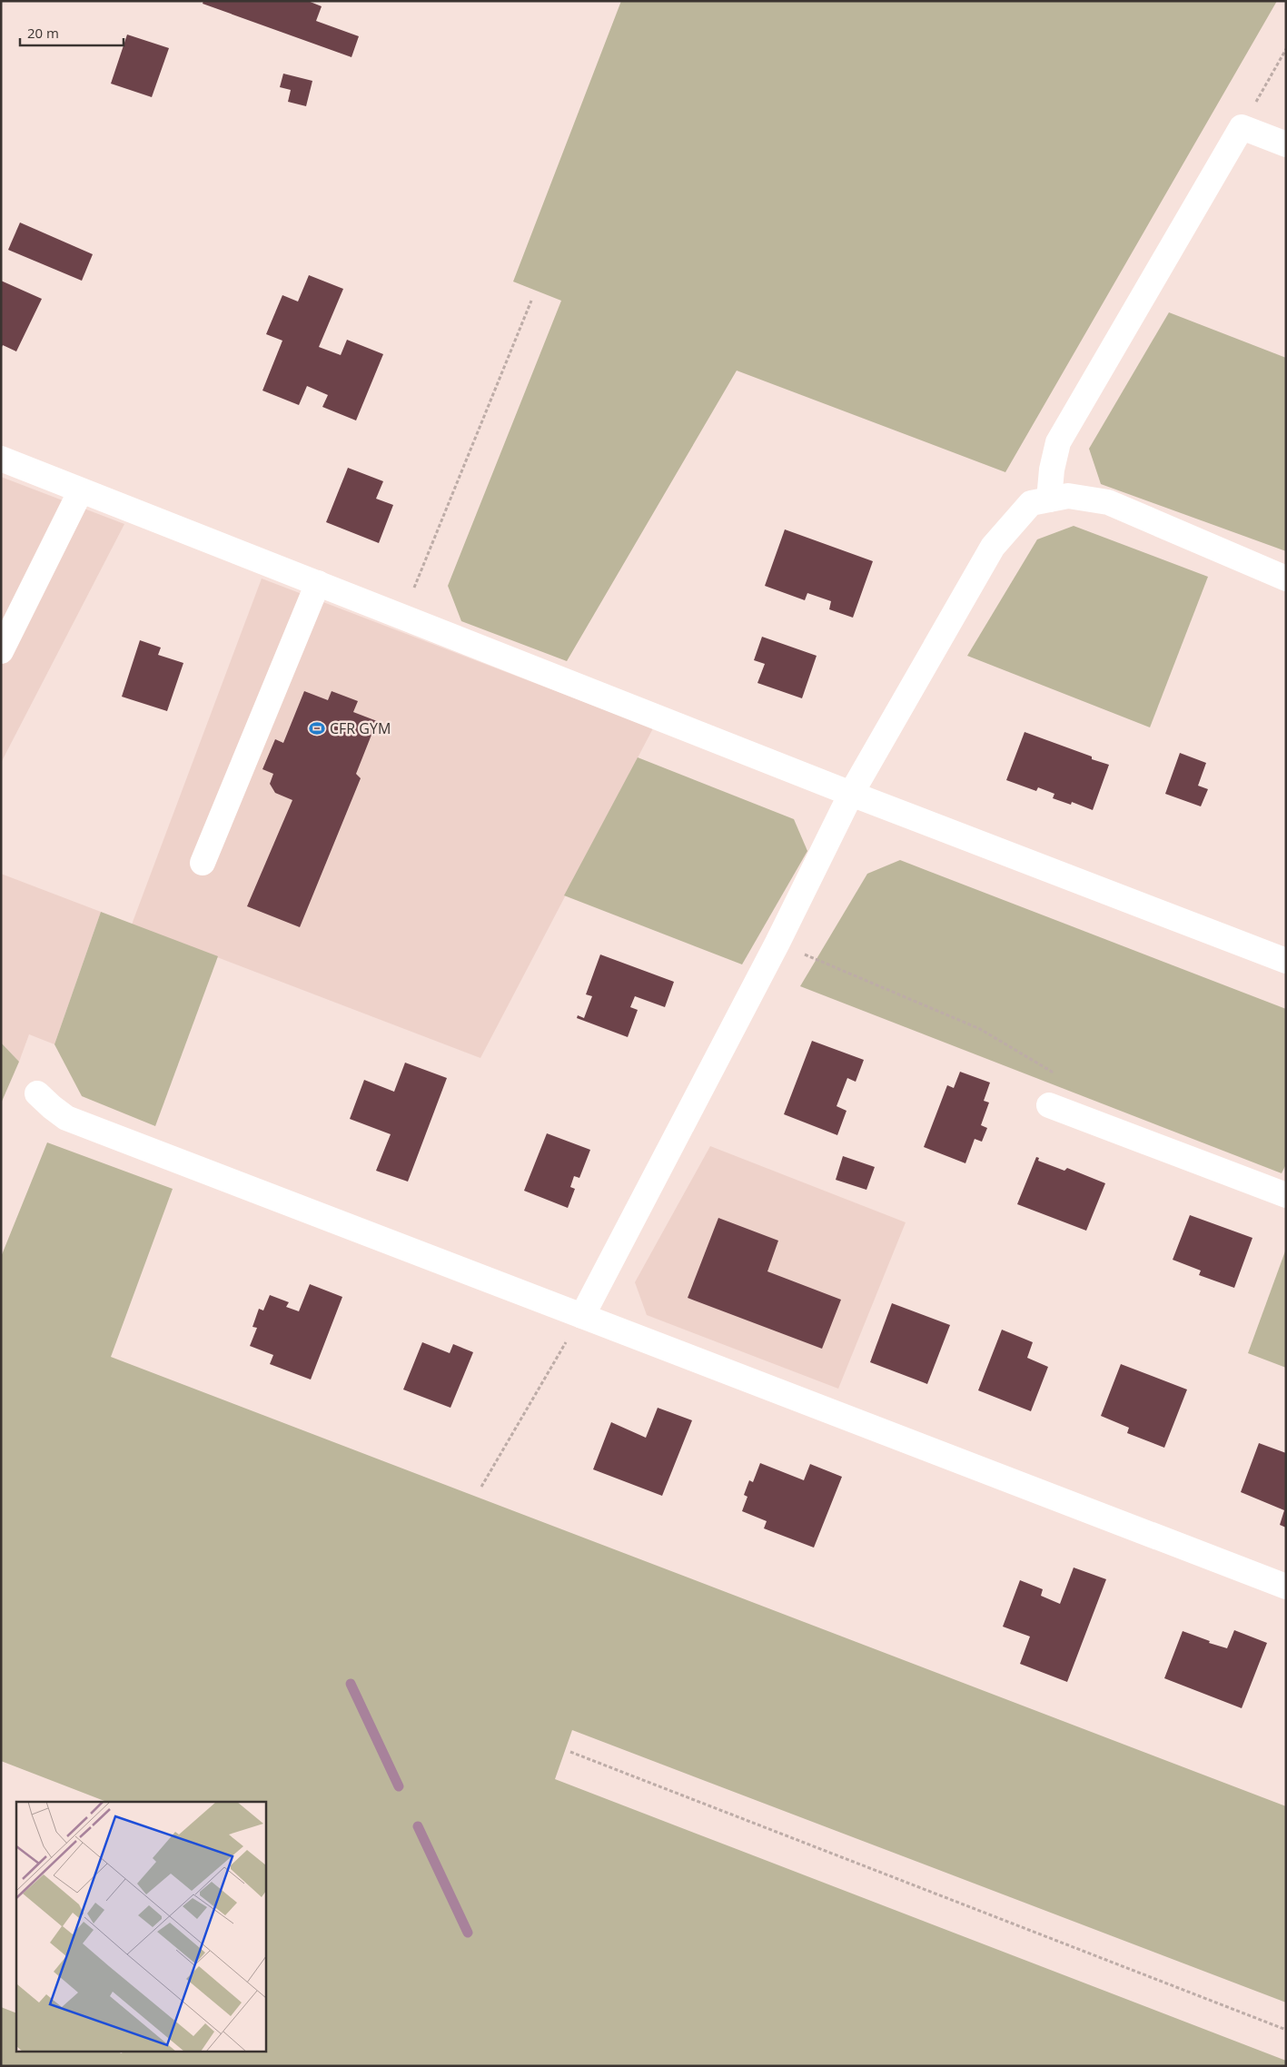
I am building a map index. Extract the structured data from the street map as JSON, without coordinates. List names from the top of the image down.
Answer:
{
  "places": {
    "sports": ["CFR GYM"]
  },
  "scale_bar": "20 m"
}
